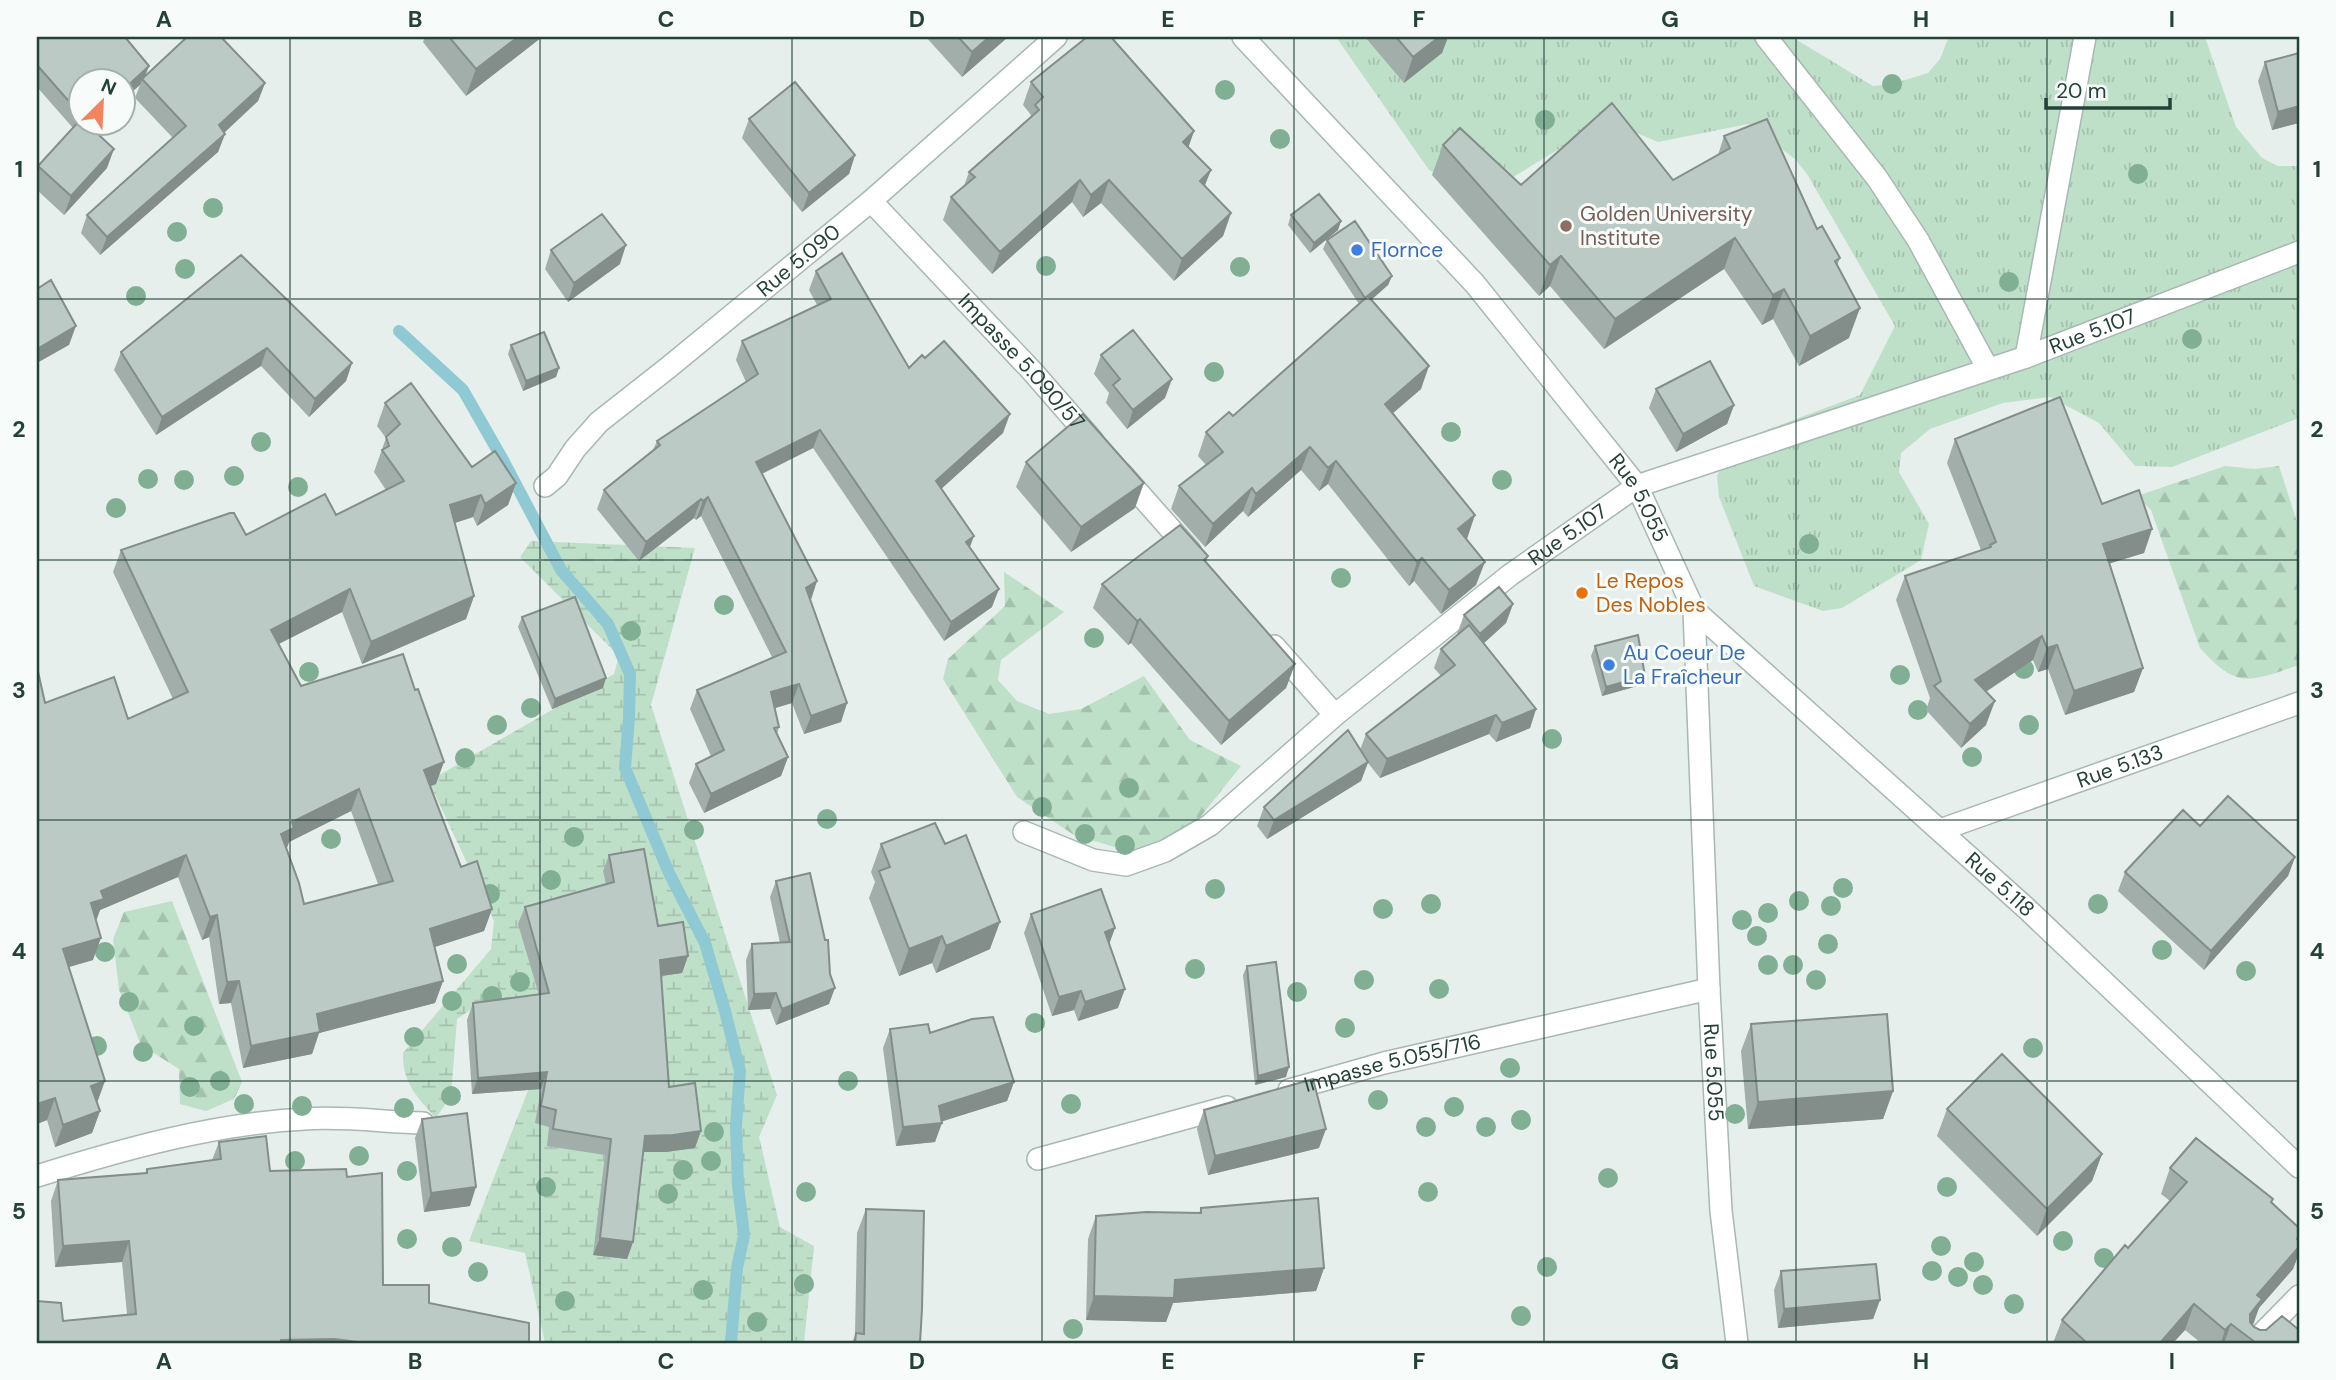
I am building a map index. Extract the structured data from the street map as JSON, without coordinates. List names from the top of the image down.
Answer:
{
  "streets": {
    "street": [
      "Rue 5.090",
      "Rue 5.107",
      "Impasse 5.090/57",
      "Rue 5.055",
      "Rue 5.133",
      "Rue 5.118",
      "Impasse 5.055/716"
    ]
  },
  "crossings": [
    ["Rue 5.090", "Impasse 5.090/57"],
    ["Rue 5.107", "Rue 5.055"],
    ["Rue 5.055", "Rue 5.118"],
    ["Rue 5.055", "Impasse 5.055/716"],
    ["Rue 5.133", "Rue 5.118"]
  ],
  "places": [
    "Golden University Institute",
    "Flornce",
    "Le Repos Des Nobles",
    "Au Coeur De La Fraîcheur"
  ],
  "scale_bar": "20 m",
  "north": "top right",
  "grid": {
    "columns": [
      "A",
      "B",
      "C",
      "D",
      "E",
      "F",
      "G",
      "H",
      "I"
    ],
    "rows": [
      "1",
      "2",
      "3",
      "4",
      "5"
    ]
  }
}
